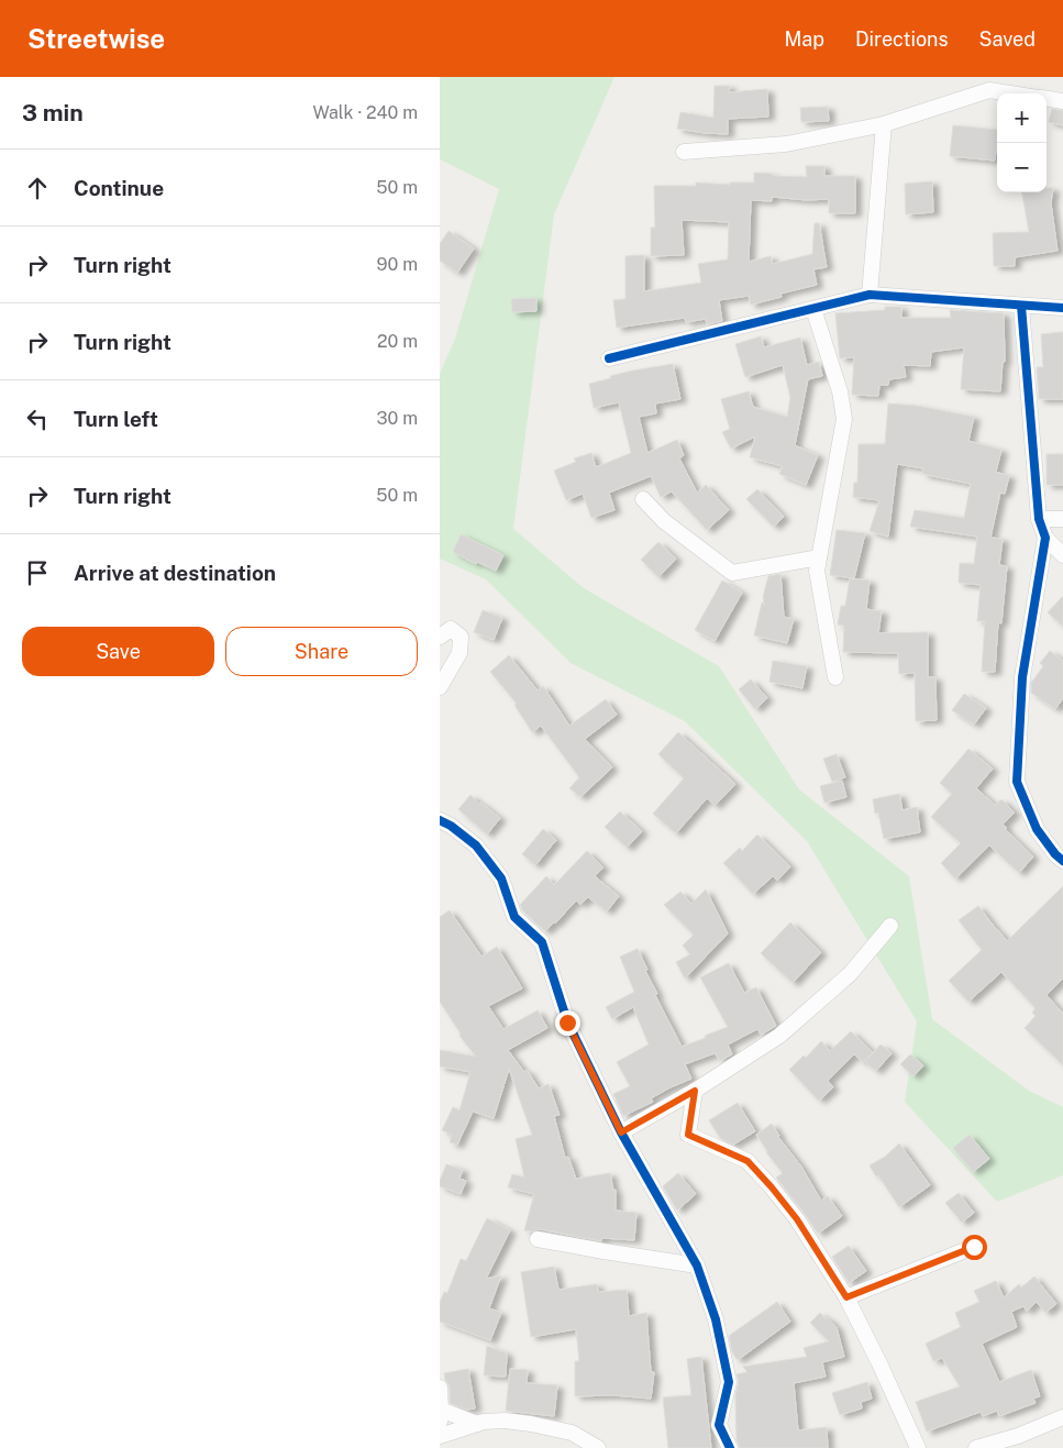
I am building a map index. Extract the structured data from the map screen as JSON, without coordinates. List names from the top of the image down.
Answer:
{
  "page": {
    "header": "Streetwise",
    "nav": ["Map", "Directions", "Saved"],
    "heading": ["3 min", "Walk · 240 m"],
    "map_buttons": ["+", "−"],
    "list": [
      ["Continue", "50 m"],
      ["Turn right", "90 m"],
      ["Turn right", "20 m"],
      ["Turn left", "30 m"],
      ["Turn right", "50 m"],
      "Arrive at destination"
    ],
    "buttons": ["Save", "Share"]
  }
}
